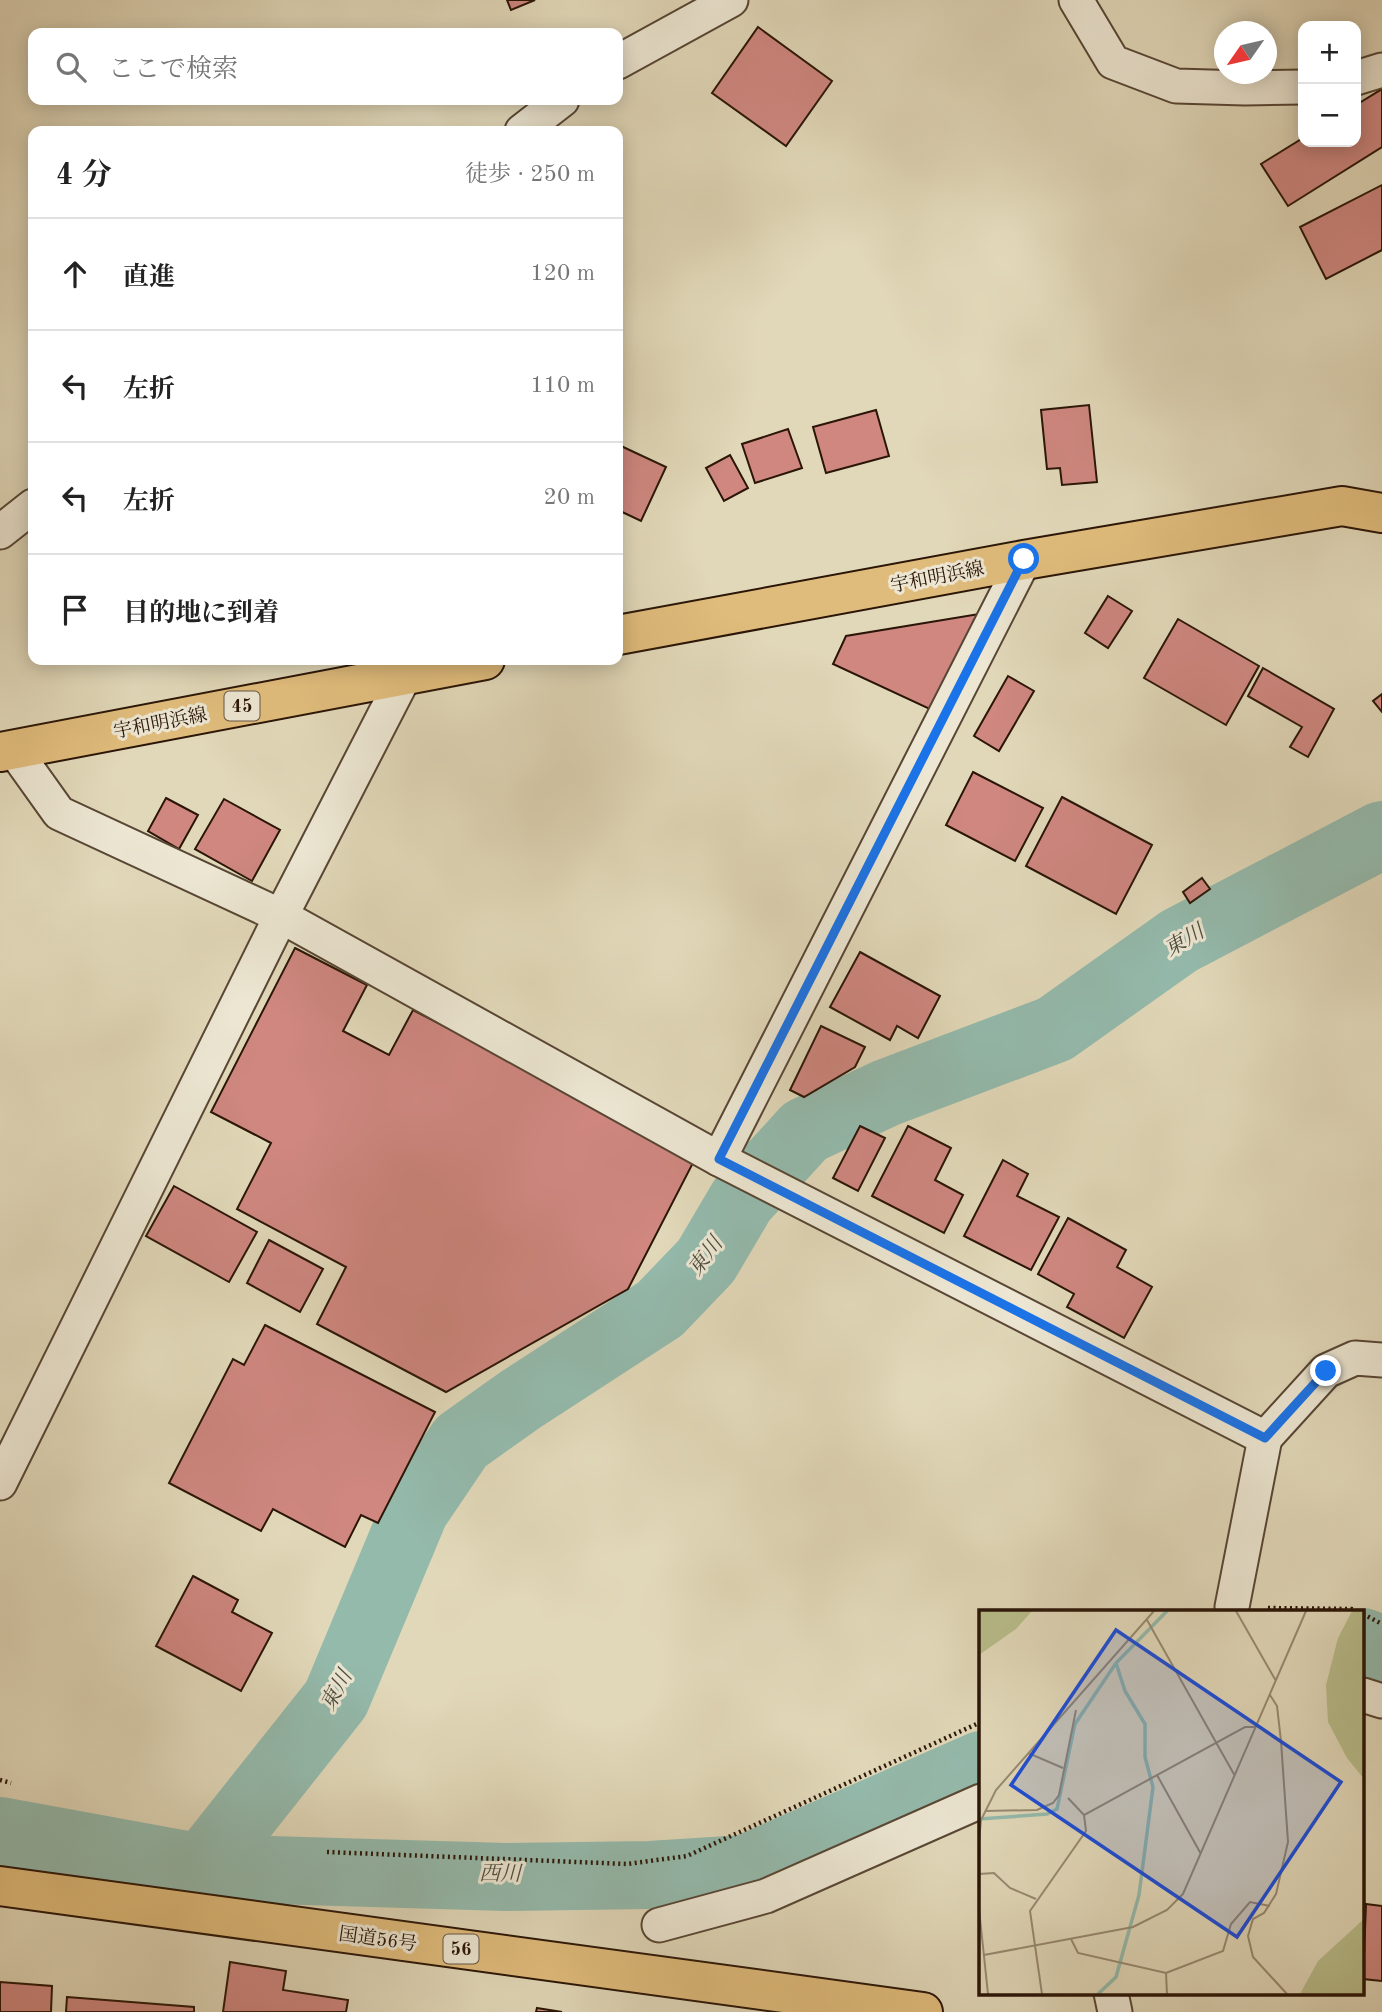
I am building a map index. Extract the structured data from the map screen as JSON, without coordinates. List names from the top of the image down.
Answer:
{
  "streets": {
    "main road": [
      "宇和明浜線",
      "45",
      "国道56号",
      "56"
    ]
  },
  "water": ["東川", "西川"],
  "north": "bottom left",
  "page": {
    "map_buttons": ["+", "−"],
    "search": "ここで検索",
    "heading": ["4 分", "徒歩 · 250 m"],
    "list": [
      ["直進", "120 m"],
      ["左折", "110 m"],
      ["左折", "20 m"],
      "目的地に到着"
    ]
  }
}
